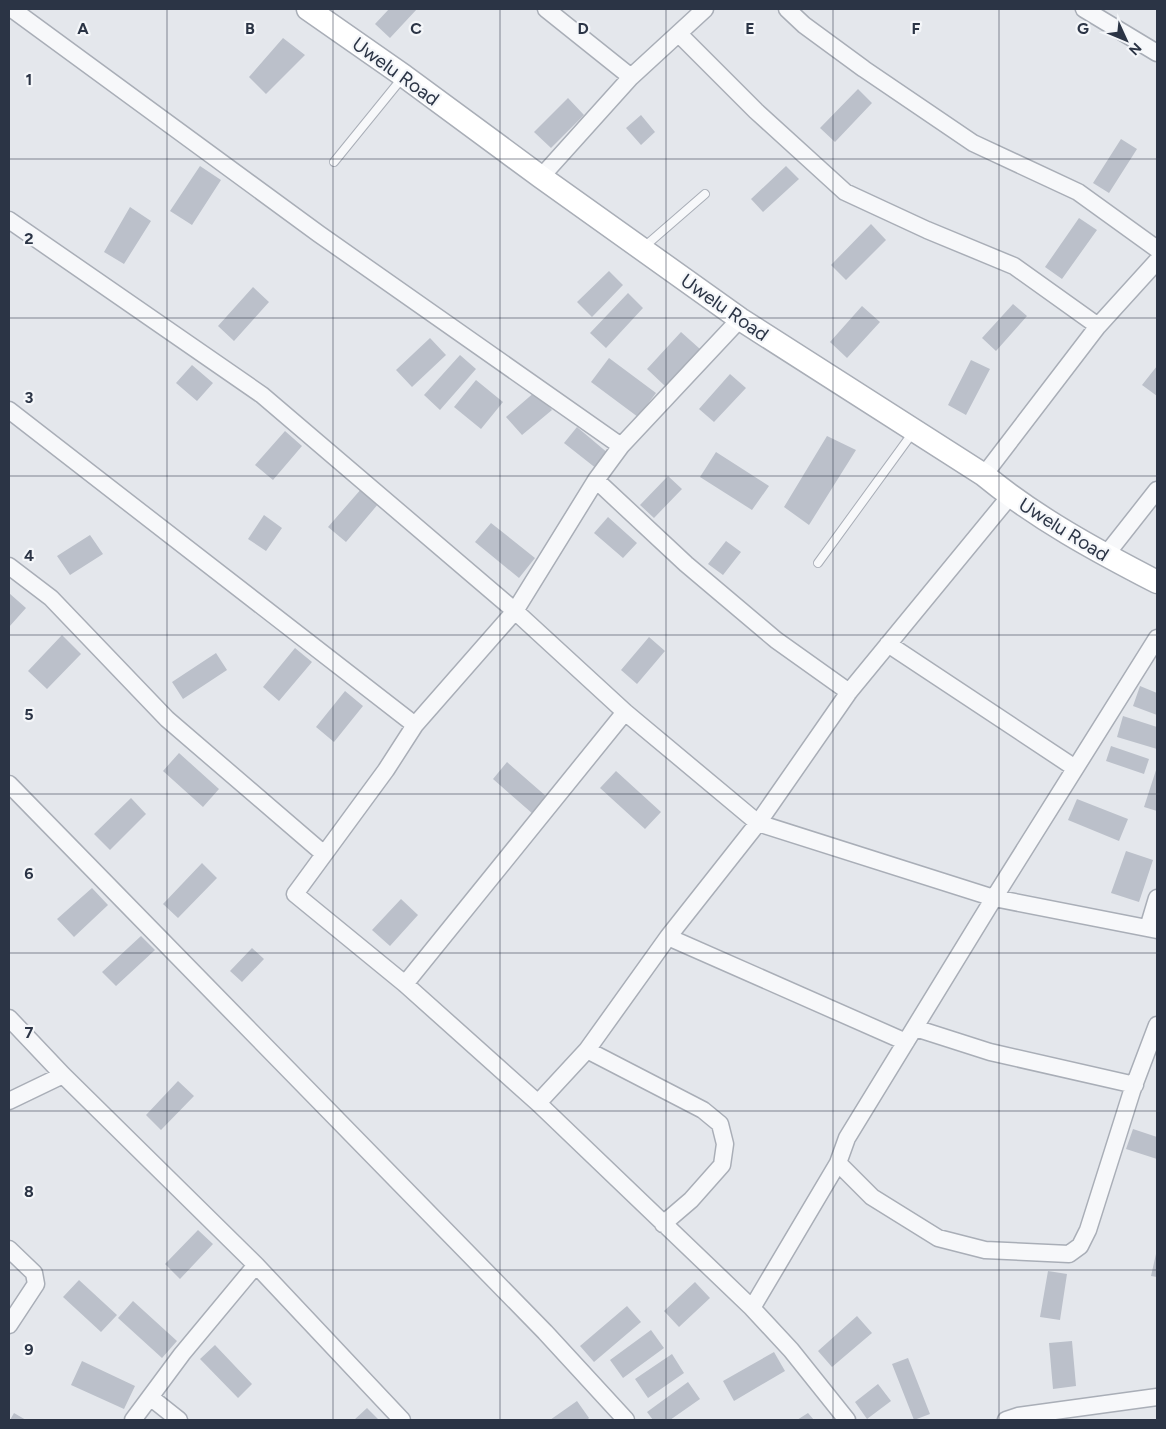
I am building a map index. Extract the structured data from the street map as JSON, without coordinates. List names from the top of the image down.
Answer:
{
  "streets": {
    "street": ["Uwelu Road"]
  },
  "north": "bottom right",
  "grid": {
    "columns": [
      "A",
      "B",
      "C",
      "D",
      "E",
      "F",
      "G"
    ],
    "rows": [
      "1",
      "2",
      "3",
      "4",
      "5",
      "6",
      "7",
      "8",
      "9"
    ]
  }
}
